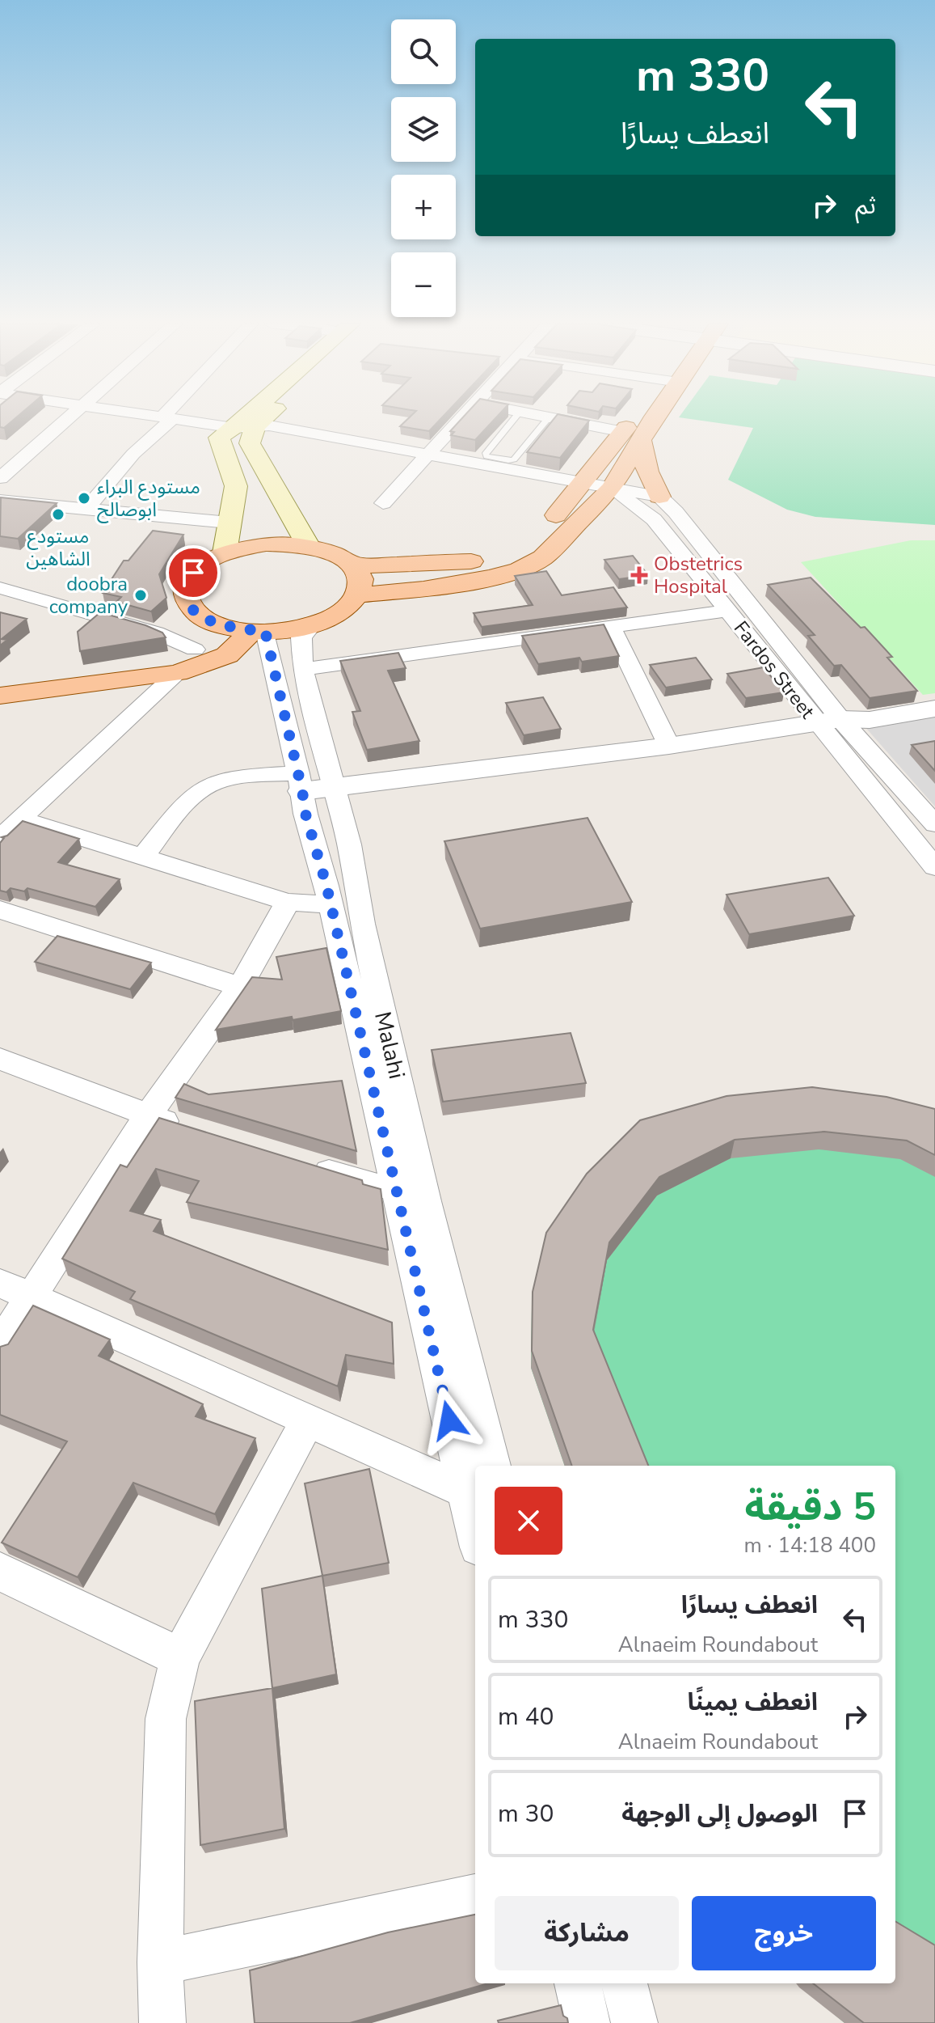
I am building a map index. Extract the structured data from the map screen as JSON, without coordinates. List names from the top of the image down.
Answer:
{
  "streets": {
    "street": ["Fardos Street", "Malahi"]
  },
  "places": {
    "other": ["مستودع البراء ابوصالح", "مستودع الشاهين", "doobra company"],
    "health": ["Obstetrics Hospital"]
  },
  "page": {
    "map_buttons": ["+", "−"],
    "turn": ["330 m", "انعطف يسارًا"],
    "then": "ثم",
    "heading": ["5 دقيقة", "400 m · 14:18"],
    "list": [
      {
        "name": "انعطف يسارًا",
        "note": "Alnaeim Roundabout",
        "value": "330 m"
      },
      {
        "name": "انعطف يمينًا",
        "note": "Alnaeim Roundabout",
        "value": "40 m"
      },
      {
        "name": "الوصول إلى الوجهة",
        "value": "30 m"
      }
    ],
    "buttons": ["خروج", "مشاركة"]
  }
}
